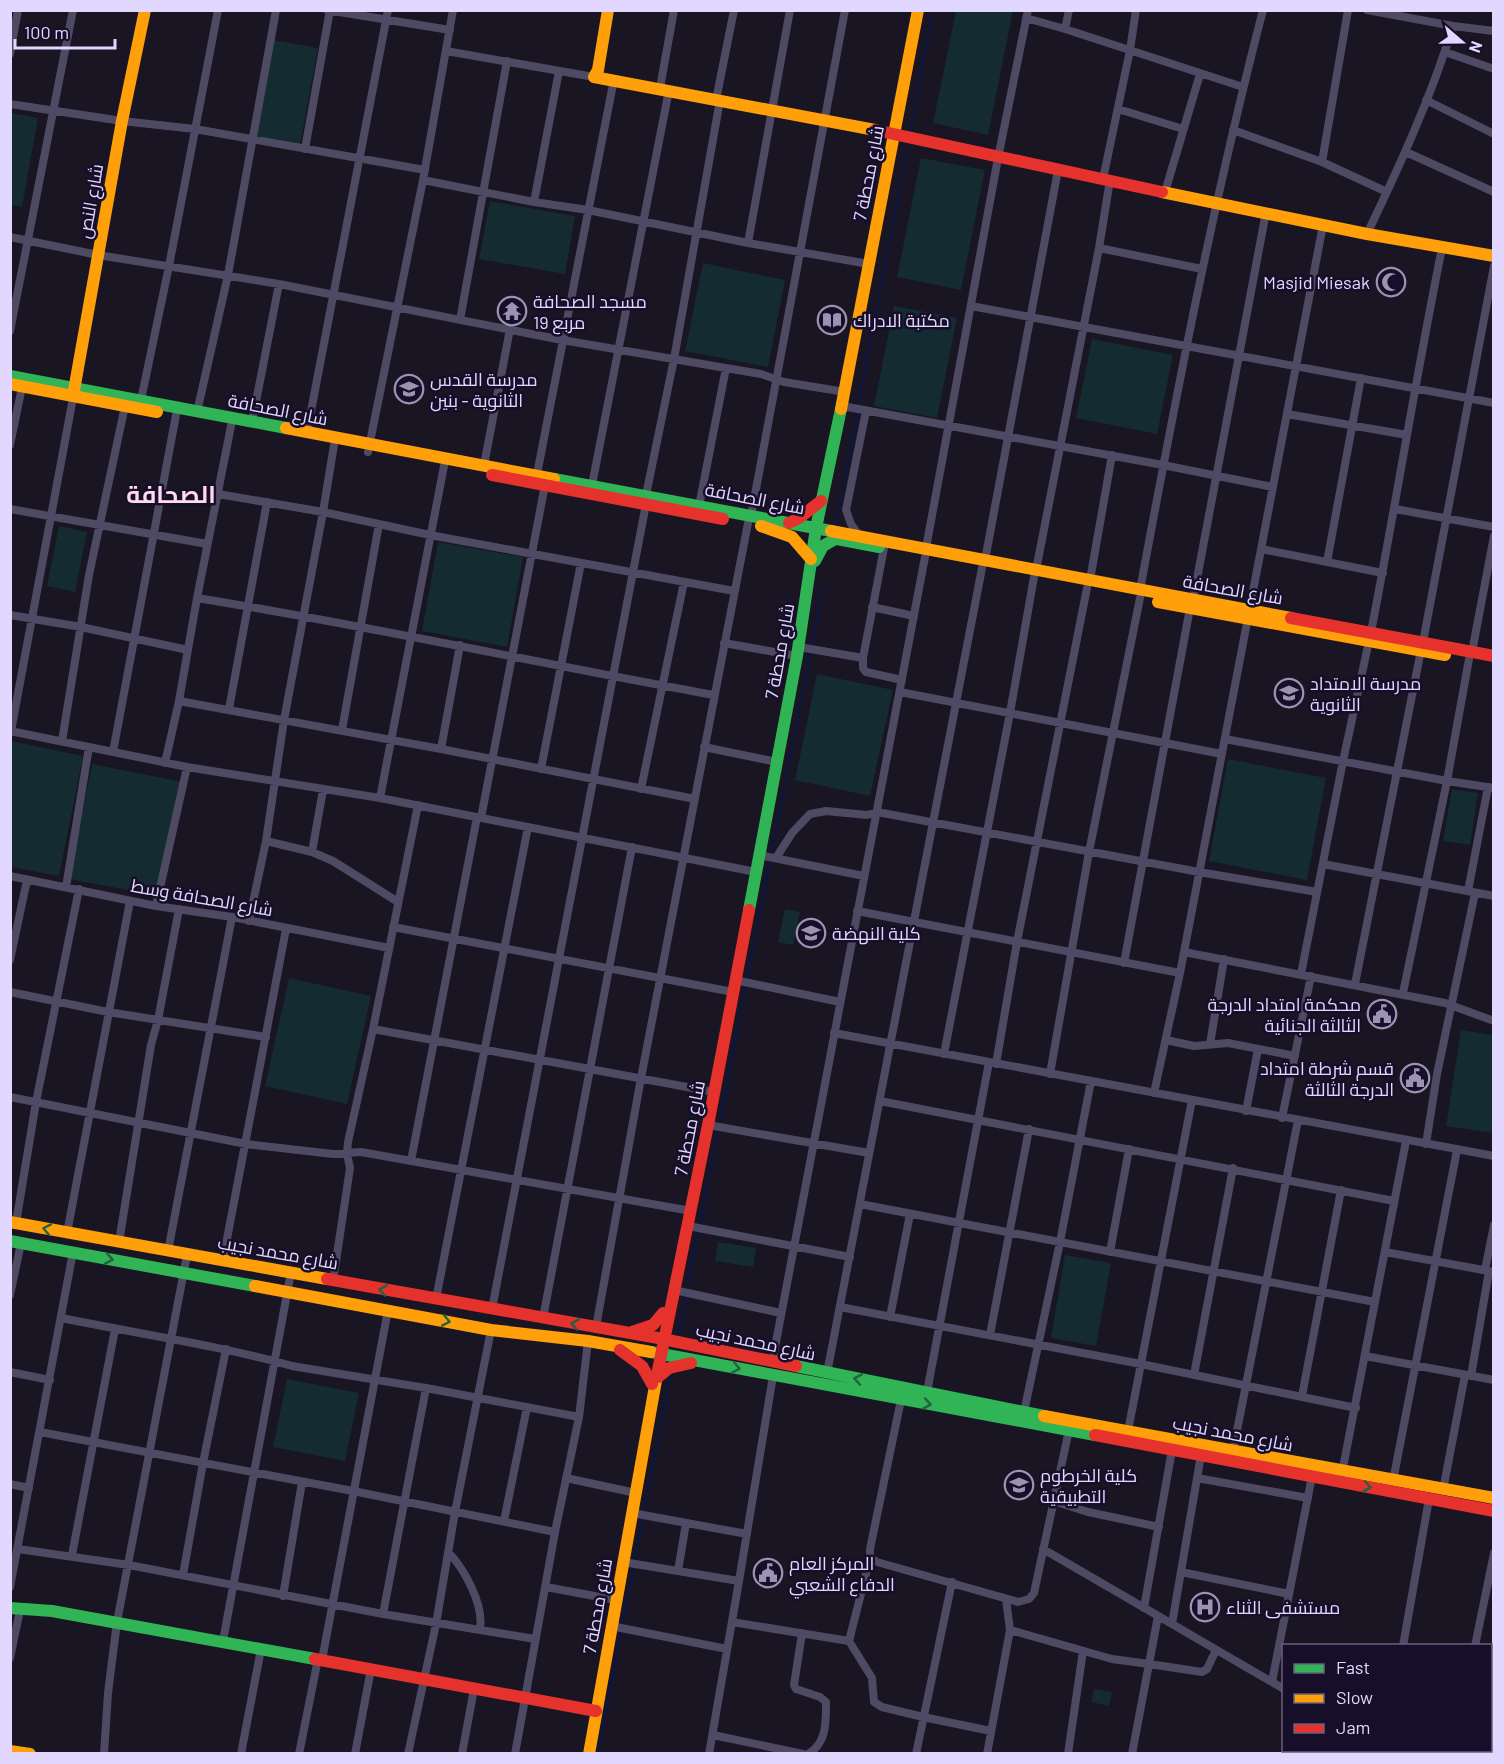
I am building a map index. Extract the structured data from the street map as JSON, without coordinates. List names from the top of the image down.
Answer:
{
  "streets": {
    "main road": [
      "شارع محطة 7",
      "شارع النص",
      "شارع الصحافة",
      "شارع محمد نجيب"
    ],
    "street": ["شارع الصحافة وسط"]
  },
  "crossings": [
    ["شارع محطة 7", "شارع الصحافة"],
    ["شارع محطة 7", "شارع محمد نجيب"],
    ["شارع النص", "شارع الصحافة"]
  ],
  "districts": ["الصحافة"],
  "places": {
    "mosque": ["Masjid Miesak"],
    "temple": ["مسجد الصحافة مربع 19"],
    "library": ["مكتبة الادراك"],
    "school or university": [
      "مدرسة القدس الثانوية - بنين",
      "مدرسة الامتداد الثانوية",
      "كلية النهضة",
      "كلية الخرطوم التطبيقية"
    ],
    "public building": ["محكمة امتداد الدرجة الثالثة الجنائية", "قسم شرطة امتداد الدرجة الثالثة", "المركز العام الدفاع الشعبي"],
    "hospital": ["مستشفى الثناء"]
  },
  "legend": ["Fast", "Slow", "Jam"],
  "scale_bar": "100 m",
  "north": "right"
}
